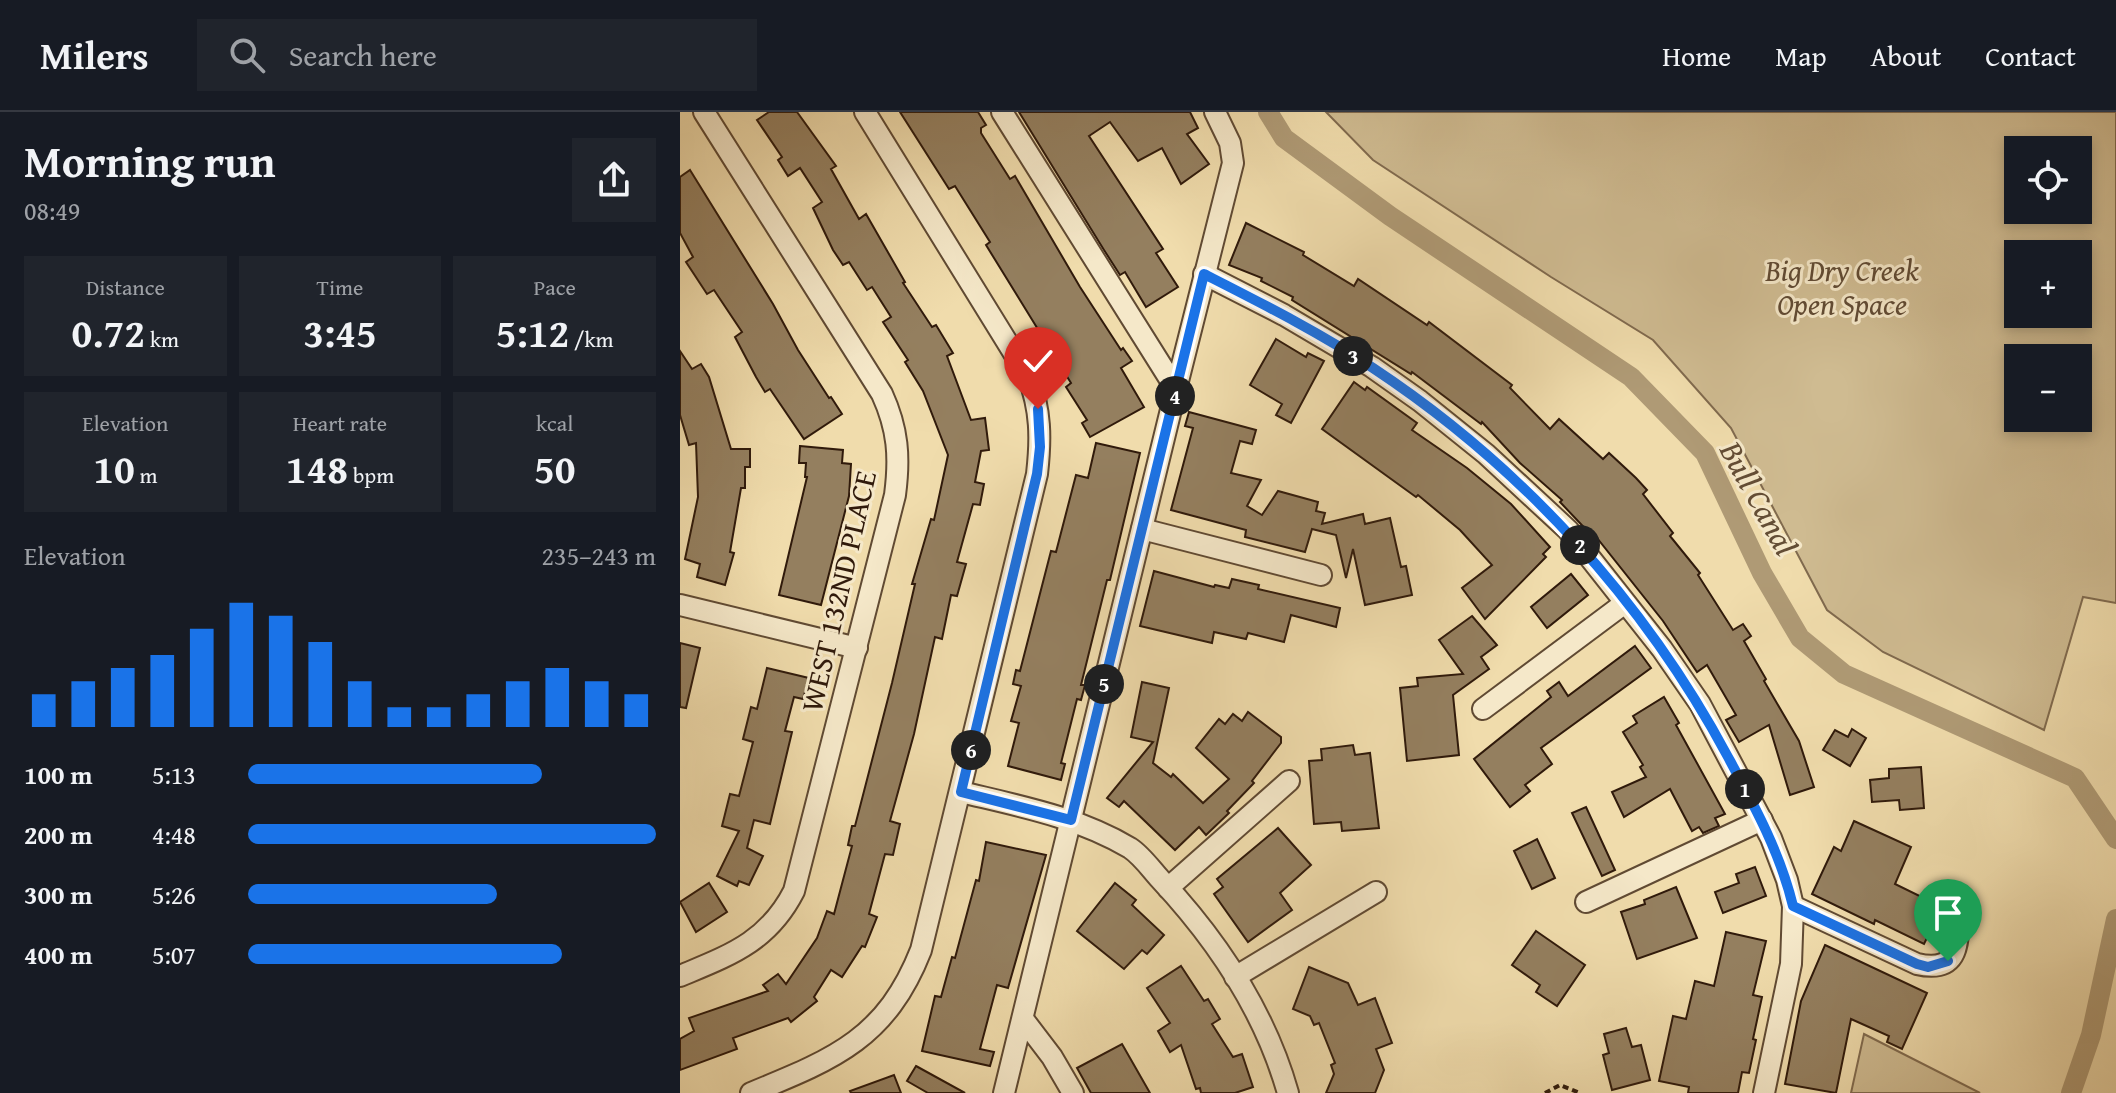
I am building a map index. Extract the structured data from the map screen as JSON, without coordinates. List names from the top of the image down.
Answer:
{
  "streets": {
    "street": ["WEST 132ND PLACE"]
  },
  "water": ["Bull Canal"],
  "parks": ["Big Dry Creek Open Space"],
  "page": {
    "header": "Milers",
    "search": "Search here",
    "nav": [
      "Home",
      "Map",
      "About",
      "Contact"
    ],
    "heading": ["Morning run", "08:49"],
    "map_buttons": ["+", "−"],
    "stats": [
      ["Distance", "0.72 km"],
      ["Time", "3:45"],
      ["Pace", "5:12 /km"],
      ["Elevation", "10 m"],
      ["Heart rate", "148 bpm"],
      ["kcal", "50"]
    ],
    "pins": [
      "3",
      "4",
      "2",
      "5",
      "6",
      "1"
    ],
    "chart": ["Elevation", "235–243 m"],
    "list": [
      {
        "name": "100 m",
        "note": "5:13"
      },
      {
        "name": "200 m",
        "note": "4:48"
      },
      {
        "name": "300 m",
        "note": "5:26"
      },
      {
        "name": "400 m",
        "note": "5:07"
      }
    ]
  }
}
